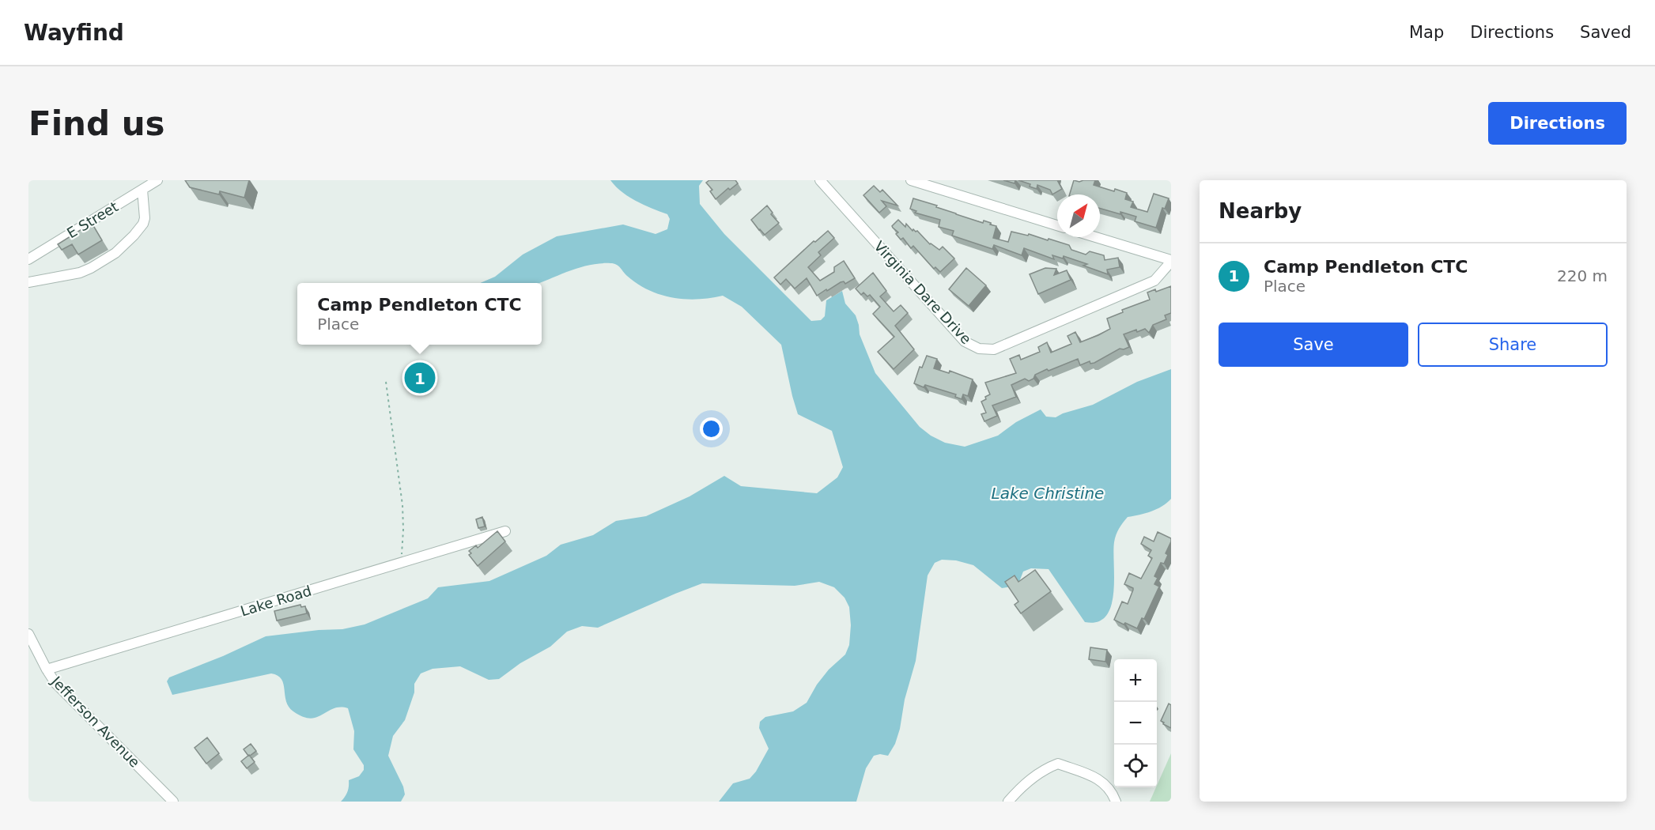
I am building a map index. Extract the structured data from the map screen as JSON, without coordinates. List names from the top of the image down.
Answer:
{
  "streets": {
    "street": [
      "E Street",
      "Virginia Dare Drive",
      "Lake Road",
      "Jefferson Avenue"
    ]
  },
  "crossings": [
    ["Lake Road", "Jefferson Avenue"]
  ],
  "water": ["Lake Christine"],
  "north": "top right",
  "page": {
    "header": "Wayfind",
    "nav": ["Map", "Directions", "Saved"],
    "buttons": [
      "Directions",
      ["Save", "Share"]
    ],
    "title": "Find us",
    "heading": "Nearby",
    "list": [
      {
        "mark": "1",
        "name": "Camp Pendleton CTC",
        "note": "Place",
        "value": "220 m"
      }
    ],
    "popup": ["Camp Pendleton CTC", "Place"],
    "pins": "1",
    "map_buttons": ["+", "−"]
  }
}
